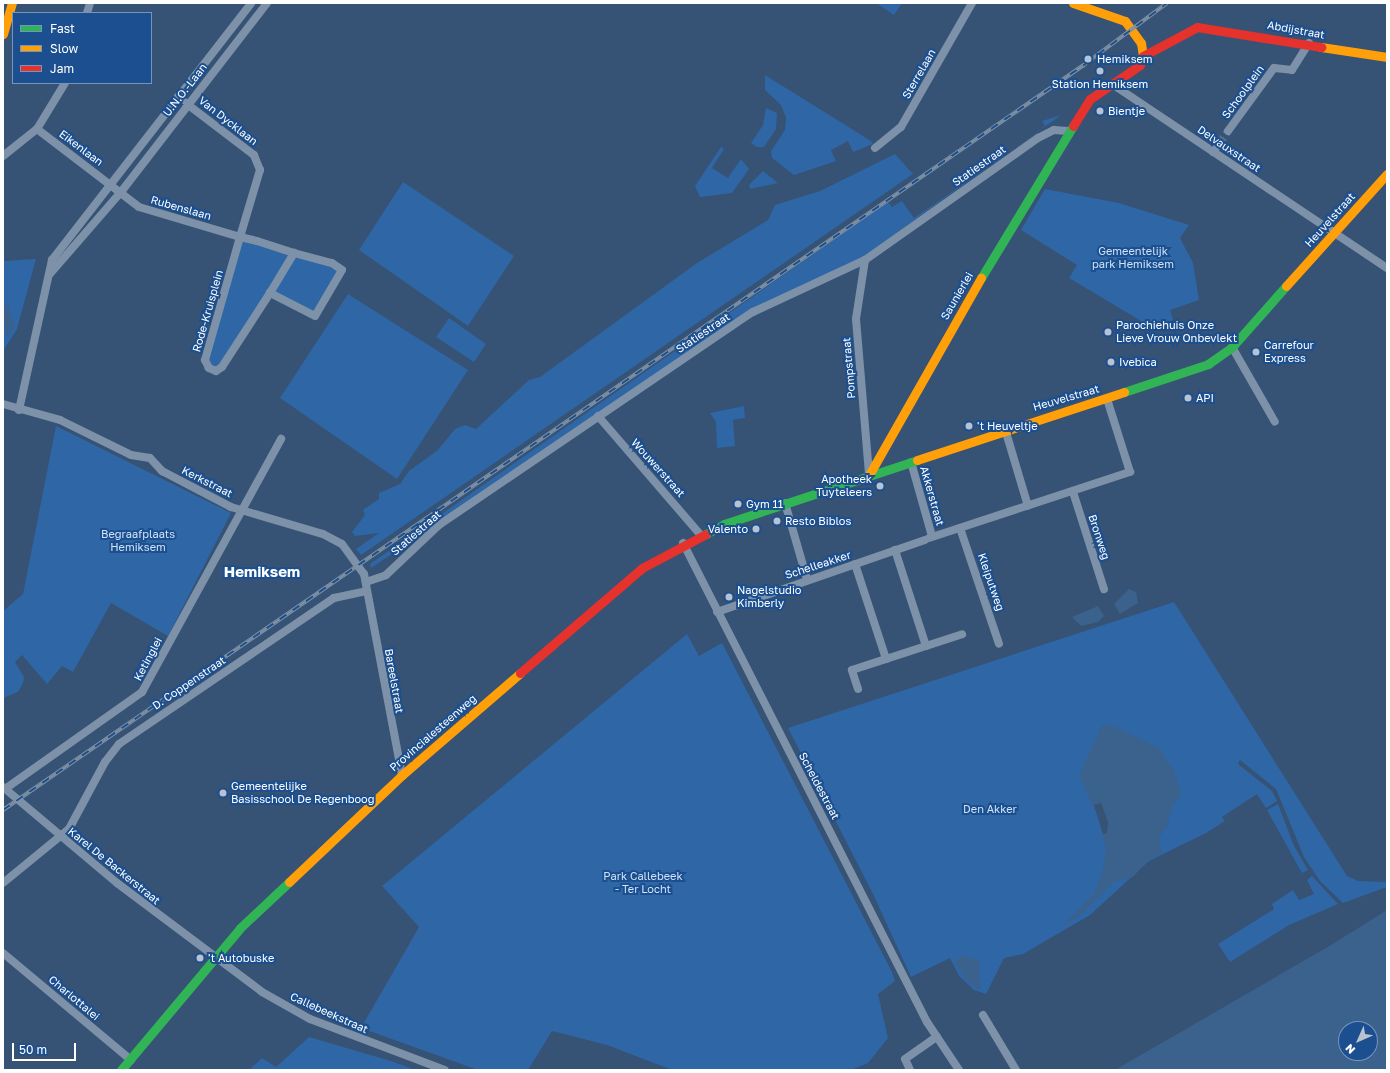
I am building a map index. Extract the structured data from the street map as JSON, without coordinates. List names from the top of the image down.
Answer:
{
  "streets": {
    "main road": [
      "Abdijstraat",
      "Heuvelstraat",
      "Saunierlei",
      "Provincialesteenweg"
    ],
    "street": [
      "Sterrelaan",
      "U.N.O.-Laan",
      "Schoolplein",
      "Van Dycklaan",
      "Eikenlaan",
      "Delvauxstraat",
      "Statiestraat",
      "Rubenslaan",
      "Rode-Kruisplein",
      "Pompstraat",
      "Wouwerstraat",
      "Kerkstraat",
      "Akkerstraat",
      "Bronweg",
      "Schelleakker",
      "Kleiputweg",
      "Ketinglei",
      "Bareelstraat",
      "D. Coppenstraat",
      "Scheldestraat",
      "Karel De Backerstraat",
      "Charlottalei",
      "Callebeekstraat"
    ]
  },
  "crossings": [
    ["Abdijstraat", "Schoolplein"],
    ["Abdijstraat", "Saunierlei"],
    ["U.N.O.-Laan", "Van Dycklaan"],
    ["U.N.O.-Laan", "Eikenlaan"],
    ["U.N.O.-Laan", "Rubenslaan"],
    ["U.N.O.-Laan", "Kerkstraat"],
    ["Van Dycklaan", "Rubenslaan"],
    ["Van Dycklaan", "Rode-Kruisplein"],
    ["Delvauxstraat", "Heuvelstraat"],
    ["Delvauxstraat", "Saunierlei"],
    ["Statiestraat", "Saunierlei"],
    ["Statiestraat", "Pompstraat"],
    ["Statiestraat", "Wouwerstraat"],
    ["Statiestraat", "Kerkstraat"],
    ["Statiestraat", "Bareelstraat"],
    ["Statiestraat", "D. Coppenstraat"],
    ["Rubenslaan", "Rode-Kruisplein"],
    ["Heuvelstraat", "Saunierlei"],
    ["Heuvelstraat", "Pompstraat"],
    ["Heuvelstraat", "Wouwerstraat"],
    ["Heuvelstraat", "Akkerstraat"],
    ["Heuvelstraat", "Schelleakker"],
    ["Heuvelstraat", "Provincialesteenweg"],
    ["Heuvelstraat", "Scheldestraat"],
    ["Saunierlei", "Pompstraat"],
    ["Kerkstraat", "Ketinglei"],
    ["Kerkstraat", "Bareelstraat"],
    ["Kerkstraat", "D. Coppenstraat"],
    ["Akkerstraat", "Schelleakker"],
    ["Bronweg", "Schelleakker"],
    ["Schelleakker", "Kleiputweg"],
    ["Schelleakker", "Scheldestraat"],
    ["Ketinglei", "Karel De Backerstraat"],
    ["Bareelstraat", "D. Coppenstraat"],
    ["Bareelstraat", "Provincialesteenweg"],
    ["D. Coppenstraat", "Karel De Backerstraat"],
    ["Provincialesteenweg", "Scheldestraat"],
    ["Provincialesteenweg", "Karel De Backerstraat"],
    ["Provincialesteenweg", "Charlottalei"],
    ["Provincialesteenweg", "Callebeekstraat"],
    ["Karel De Backerstraat", "Callebeekstraat"]
  ],
  "districts": ["Hemiksem"],
  "parks": [
    "Gemeentelijk park Hemiksem",
    "Begraafplaats Hemiksem",
    "Den Akker",
    "Park Callebeek - Ter Locht"
  ],
  "places": [
    "Hemiksem",
    "Station Hemiksem",
    "Bientje",
    "Parochiehuis Onze Lieve Vrouw Onbevlekt",
    "Carrefour Express",
    "Ivebica",
    "API",
    "'t Heuveltje",
    "Apotheek Tuyteleers",
    "Gym 11",
    "Resto Biblos",
    "Valento",
    "Nagelstudio Kimberly",
    "Gemeentelijke Basisschool De Regenboog",
    "'t Autobuske"
  ],
  "legend": ["Fast", "Slow", "Jam"],
  "scale_bar": "50 m",
  "north": "bottom left"
}
